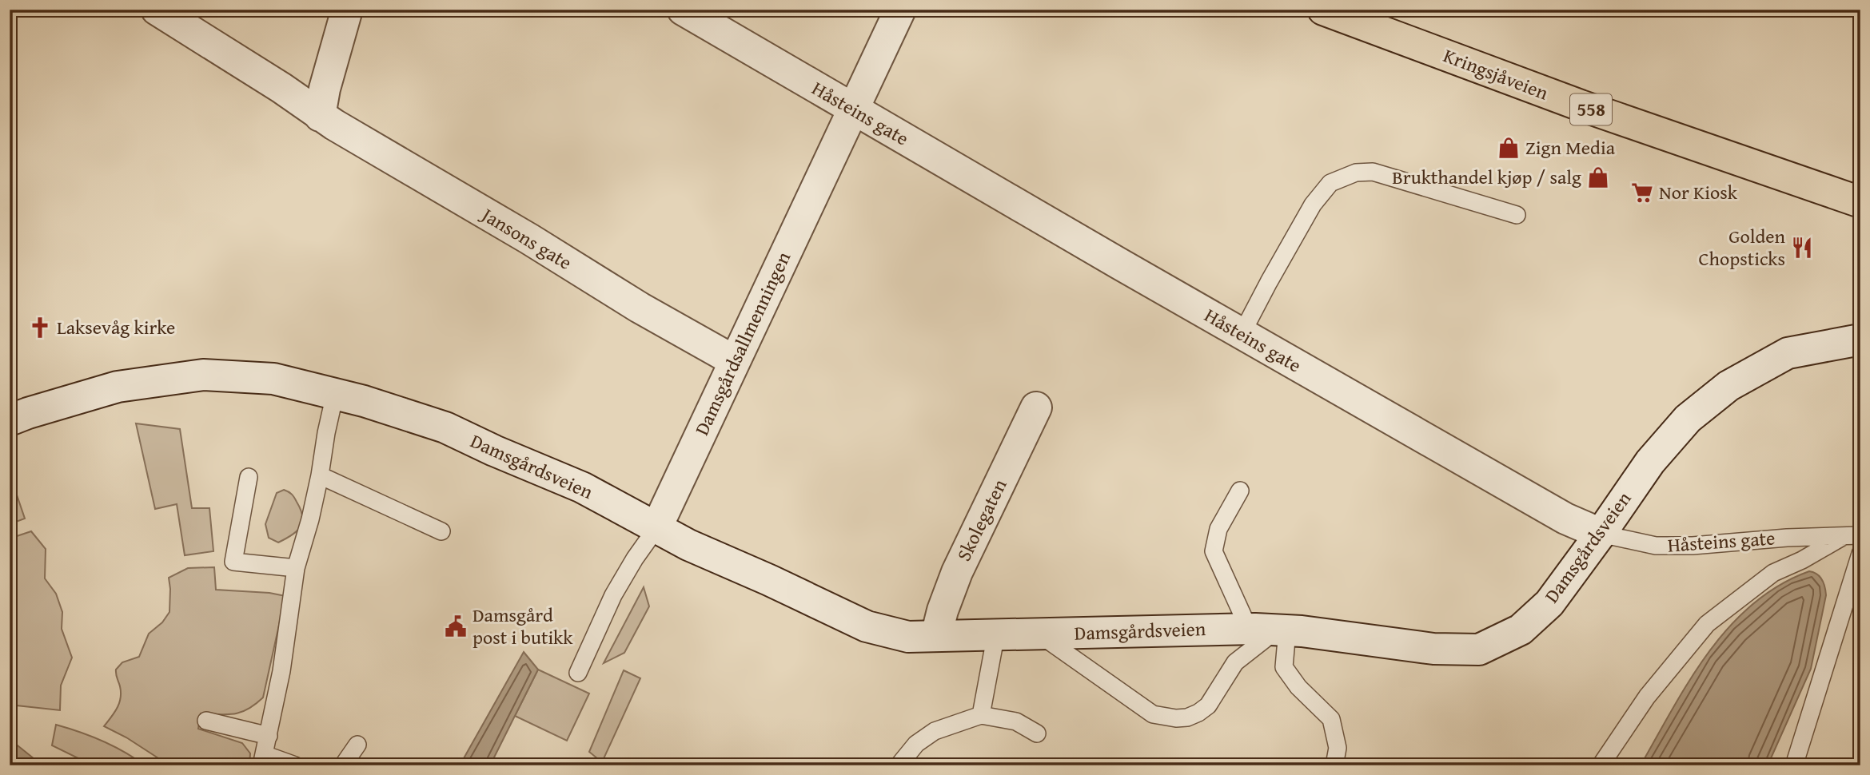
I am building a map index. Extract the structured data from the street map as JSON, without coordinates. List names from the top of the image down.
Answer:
{
  "streets": {
    "main road": ["Kringsjåveien", "558"],
    "street": [
      "Håsteins gate",
      "Jansons gate",
      "Damsgårdsallmenningen",
      "Damsgårdsveien",
      "Skolegaten"
    ]
  },
  "crossings": [
    ["Håsteins gate", "Damsgårdsallmenningen"],
    ["Håsteins gate", "Damsgårdsveien"],
    ["Jansons gate", "Damsgårdsallmenningen"],
    ["Damsgårdsallmenningen", "Damsgårdsveien"],
    ["Damsgårdsveien", "Skolegaten"]
  ],
  "places": {
    "shop": ["Zign Media", "Brukthandel kjøp / salg"],
    "supermarket": ["Nor Kiosk"],
    "restaurant": ["Golden Chopsticks"],
    "church": ["Laksevåg kirke"],
    "public building": ["Damsgård post i butikk"]
  }
}
